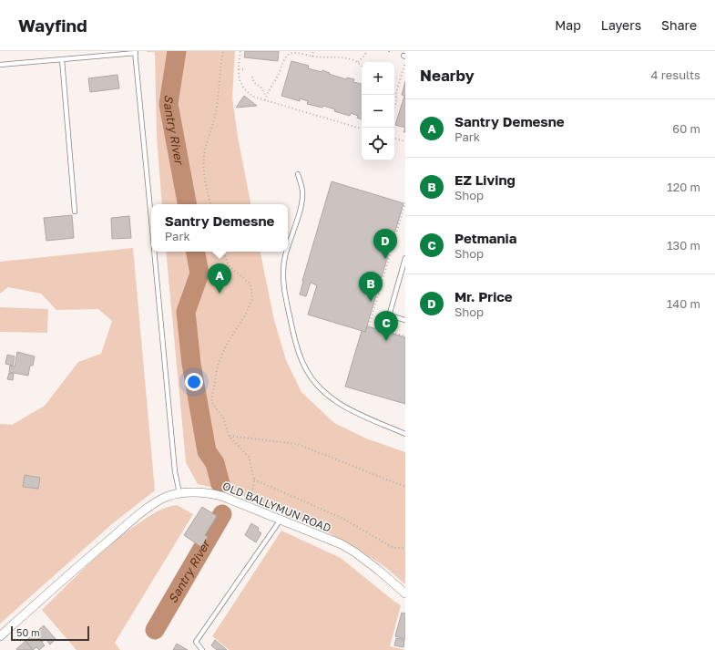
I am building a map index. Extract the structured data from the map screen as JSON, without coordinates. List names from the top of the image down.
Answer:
{
  "streets": {
    "street": ["OLD BALLYMUN ROAD"]
  },
  "water": ["Santry River"],
  "scale_bar": "50 m",
  "page": {
    "header": "Wayfind",
    "nav": ["Map", "Layers", "Share"],
    "heading": ["Nearby", "4 results"],
    "map_buttons": ["+", "−"],
    "list": [
      {
        "mark": "A",
        "name": "Santry Demesne",
        "note": "Park",
        "value": "60 m"
      },
      {
        "mark": "B",
        "name": "EZ Living",
        "note": "Shop",
        "value": "120 m"
      },
      {
        "mark": "C",
        "name": "Petmania",
        "note": "Shop",
        "value": "130 m"
      },
      {
        "mark": "D",
        "name": "Mr. Price",
        "note": "Shop",
        "value": "140 m"
      }
    ],
    "popup": ["Santry Demesne", "Park"],
    "pins": [
      "D",
      "A",
      "B",
      "C"
    ],
    "scale": "50 m"
  }
}
